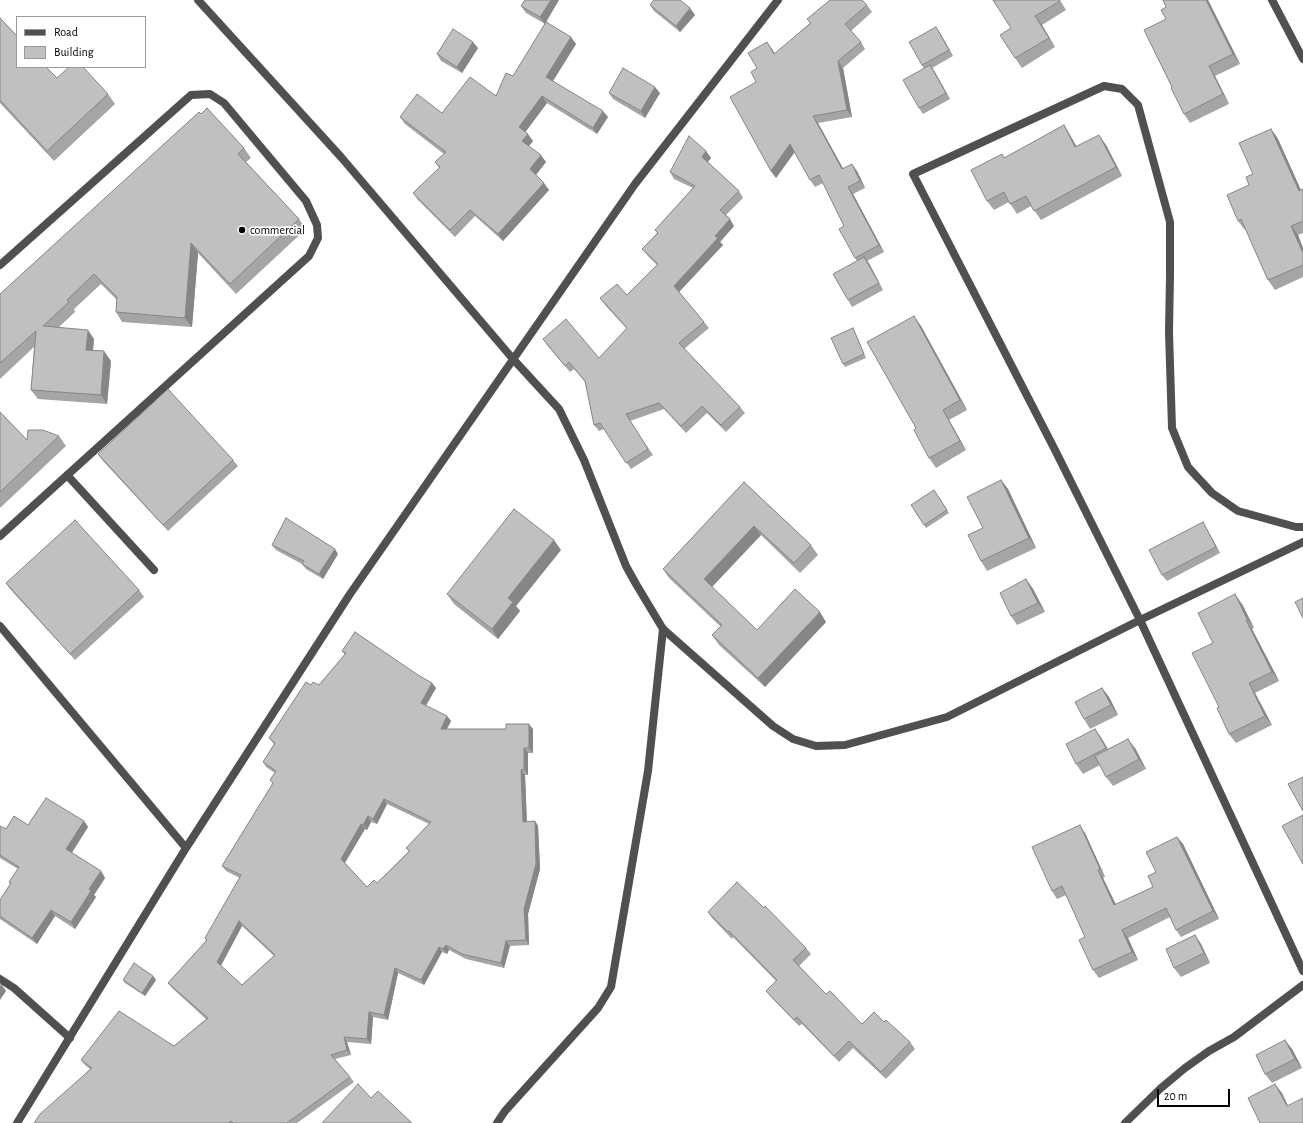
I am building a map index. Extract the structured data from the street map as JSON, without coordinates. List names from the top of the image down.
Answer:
{
  "places": ["commercial"],
  "legend": ["Road", "Building"],
  "scale_bar": "20 m"
}
